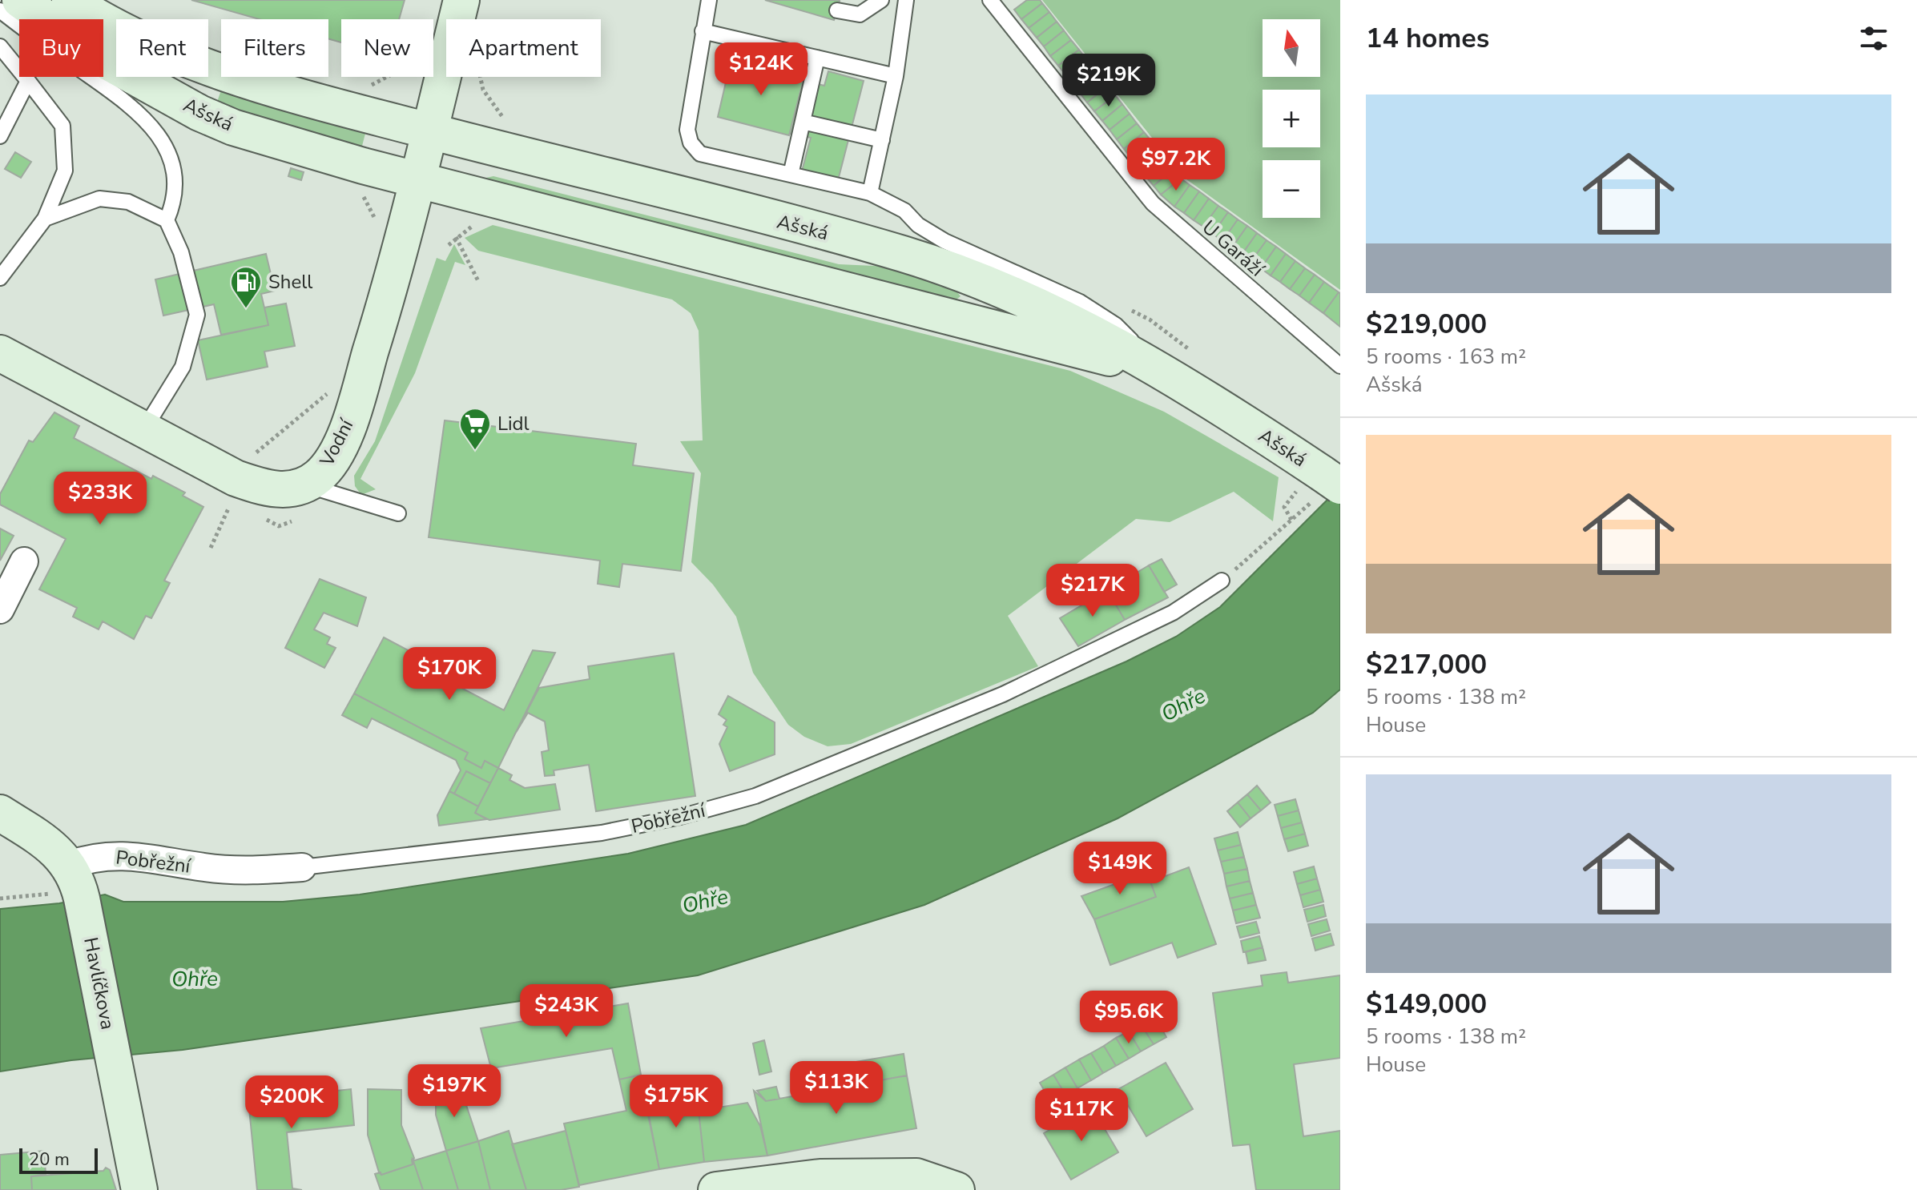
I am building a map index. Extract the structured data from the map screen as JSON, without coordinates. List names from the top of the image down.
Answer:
{
  "streets": {
    "main road": ["Ašská", "Vodní", "Havlíčkova"],
    "street": ["Pobřežní"],
    "lane": ["U Garáží"]
  },
  "crossings": [
    ["Ašská", "Vodní"],
    ["Pobřežní", "Havlíčkova"]
  ],
  "water": ["Ohře"],
  "places": {
    "fuel station": ["Shell"],
    "supermarket": ["Lidl"]
  },
  "scale_bar": "20 m",
  "north": "top",
  "page": {
    "heading": "14 homes",
    "map_buttons": ["+", "−"],
    "chip": [
      "Buy",
      "Rent",
      "Filters",
      "New",
      "Apartment"
    ],
    "price": [
      "$124K",
      "$219K",
      "$97.2K",
      "$233K",
      "$217K",
      "$170K",
      "$149K",
      "$243K",
      "$95.6K",
      "$113K",
      "$197K",
      "$175K",
      "$200K",
      "$117K"
    ],
    "list": [
      {
        "name": "$219,000",
        "note": "5 rooms · 163 m² · Ašská"
      },
      {
        "name": "$217,000",
        "note": "5 rooms · 138 m² · House"
      },
      {
        "name": "$149,000",
        "note": "5 rooms · 138 m² · House"
      }
    ],
    "scale": "20 m"
  }
}
